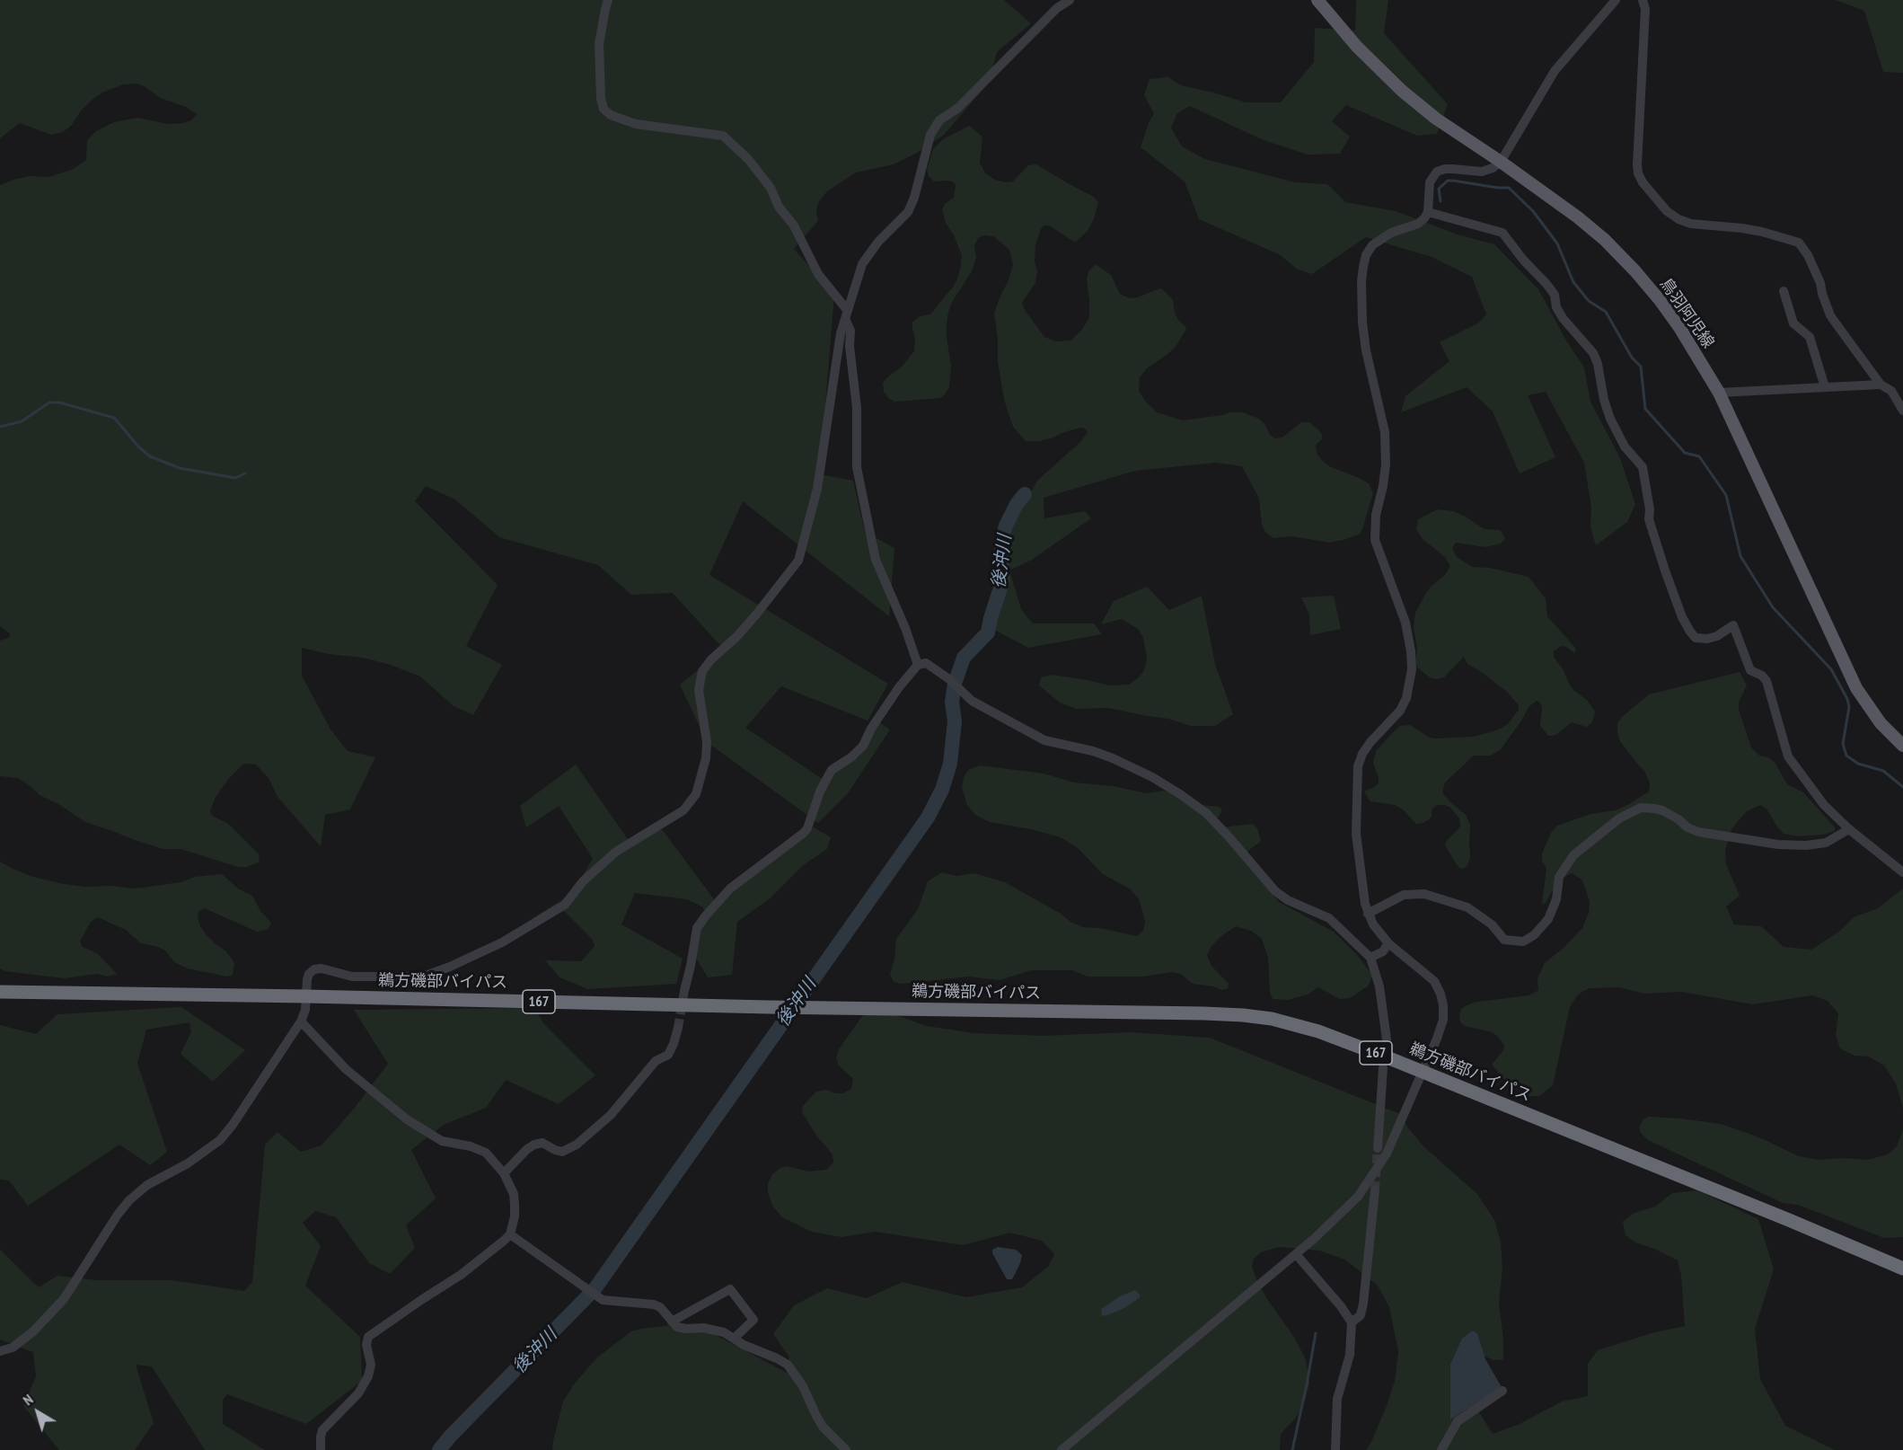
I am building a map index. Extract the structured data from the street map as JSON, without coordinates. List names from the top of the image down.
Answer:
{
  "streets": {
    "highway": ["鵜方磯部バイパス", "167"],
    "main road": ["鳥羽阿児線"]
  },
  "water": ["後沖川"],
  "north": "top left"
}
